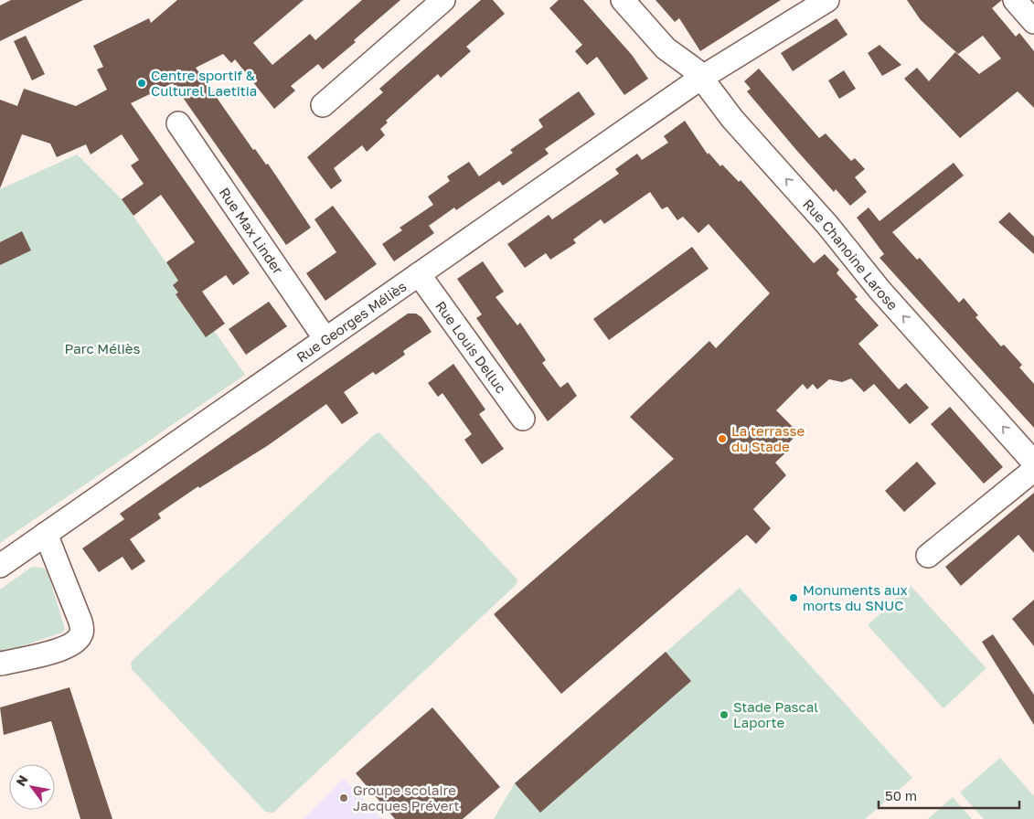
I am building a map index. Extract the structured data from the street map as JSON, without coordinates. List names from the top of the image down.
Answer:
{
  "streets": {
    "street": [
      "Rue Max Linder",
      "Rue Chanoine Larose",
      "Rue Georges Méliès",
      "Rue Louis Delluc"
    ]
  },
  "crossings": [
    ["Rue Max Linder", "Rue Georges Méliès"],
    ["Rue Chanoine Larose", "Rue Georges Méliès"],
    ["Rue Georges Méliès", "Rue Louis Delluc"]
  ],
  "one_way": ["Rue Chanoine Larose"],
  "parks": ["Parc Méliès"],
  "places": [
    "Centre sportif & Culturel Laetitia",
    "La terrasse du Stade",
    "Monuments aux morts du SNUC",
    "Stade Pascal Laporte",
    "Groupe scolaire Jacques Prévert"
  ],
  "scale_bar": "50 m",
  "north": "top left"
}
